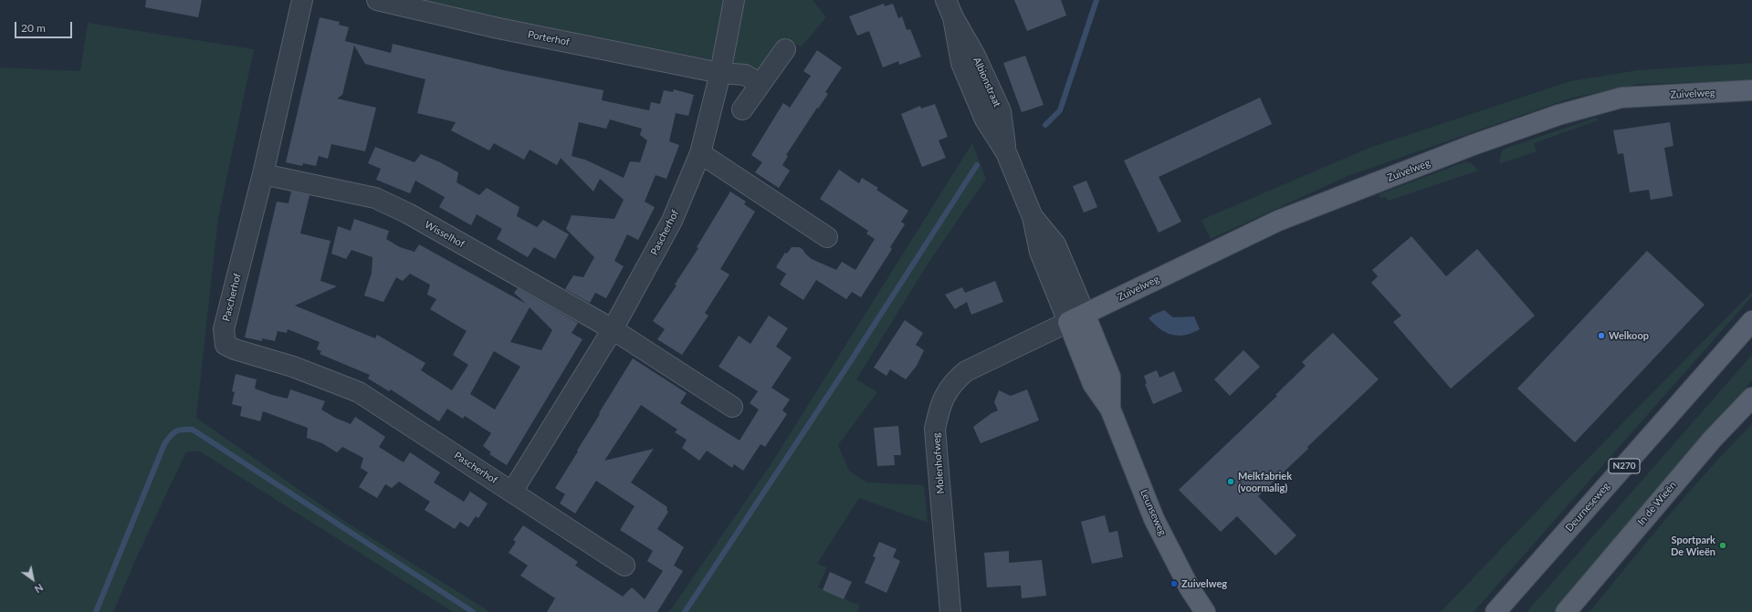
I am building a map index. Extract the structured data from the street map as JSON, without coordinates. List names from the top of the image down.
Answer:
{
  "streets": {
    "main road": [
      "Zuivelweg",
      "N270",
      "In de Wieën",
      "Deurneseweg",
      "Leunseweg"
    ],
    "street": [
      "Porterhof",
      "Albionstraat",
      "Pascherhof",
      "Wisselhof",
      "Molenhofweg"
    ]
  },
  "crossings": [
    ["Porterhof", "Pascherhof"],
    ["Albionstraat", "Zuivelweg"],
    ["Albionstraat", "Molenhofweg"],
    ["Albionstraat", "Leunseweg"],
    ["Zuivelweg", "Molenhofweg"],
    ["Zuivelweg", "Leunseweg"],
    ["Pascherhof", "Wisselhof"],
    ["Molenhofweg", "Leunseweg"]
  ],
  "places": [
    "Welkoop",
    "Melkfabriek (voormalig)",
    "Sportpark De Wieën",
    "Zuivelweg"
  ],
  "scale_bar": "20 m",
  "north": "bottom right"
}
